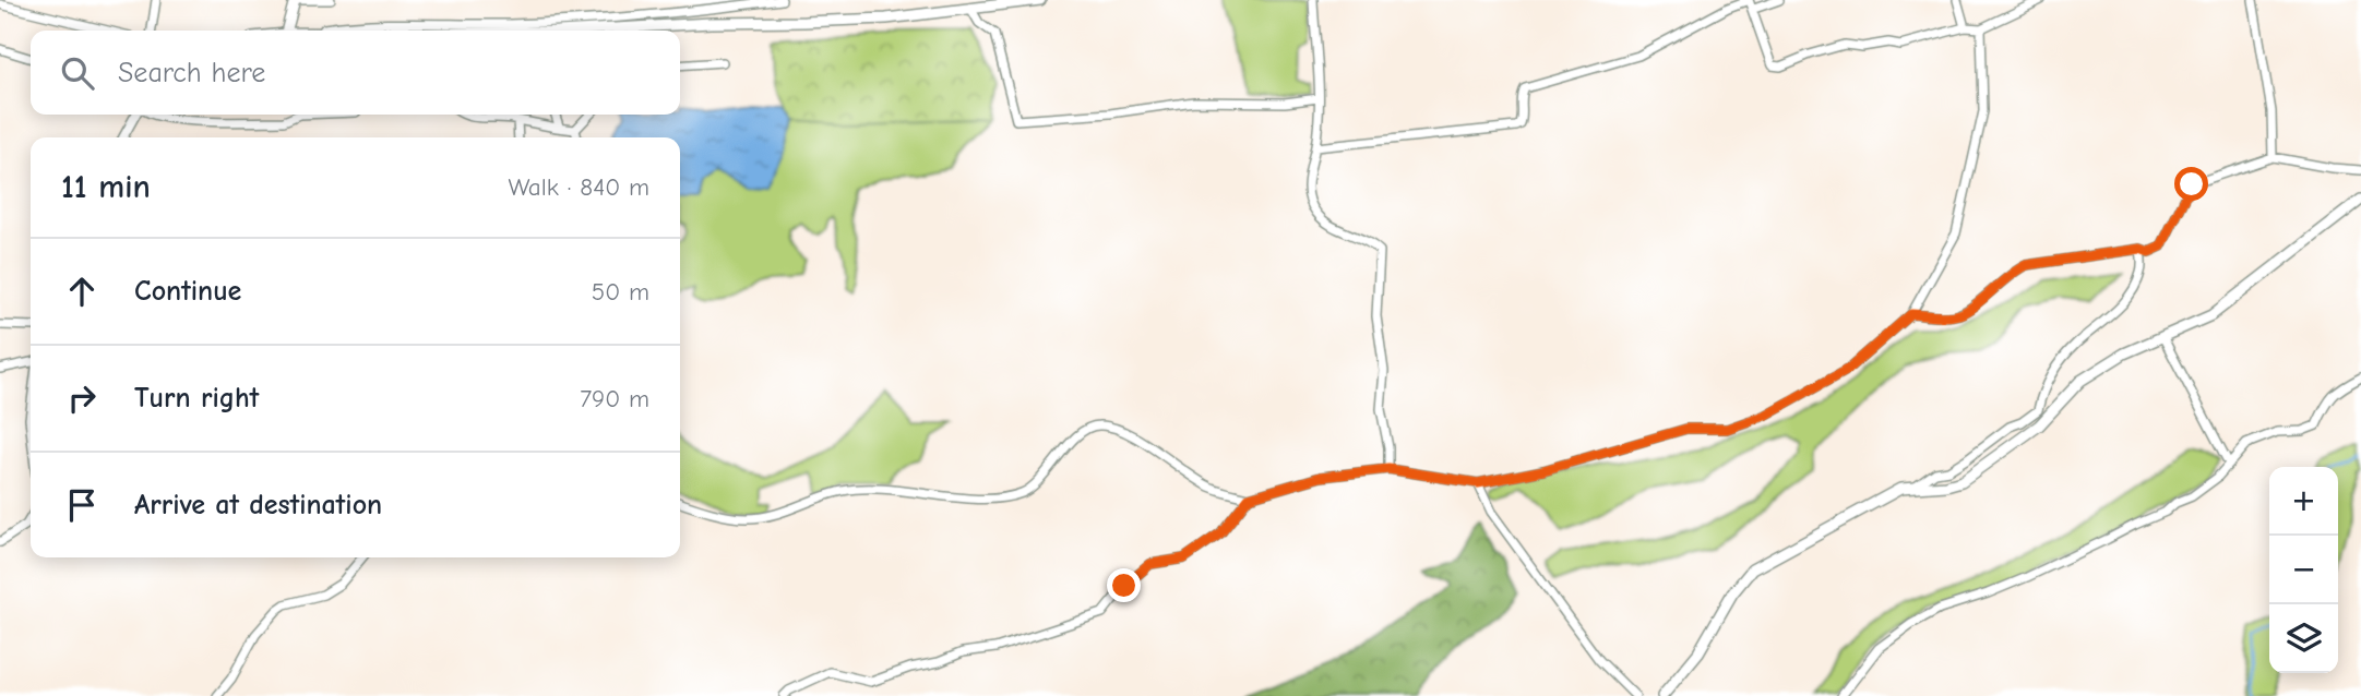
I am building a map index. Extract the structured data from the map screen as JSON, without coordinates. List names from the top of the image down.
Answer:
{
  "page": {
    "search": "Search here",
    "heading": ["11 min", "Walk · 840 m"],
    "list": [
      ["Continue", "50 m"],
      ["Turn right", "790 m"],
      "Arrive at destination"
    ],
    "map_buttons": ["+", "−"]
  }
}
